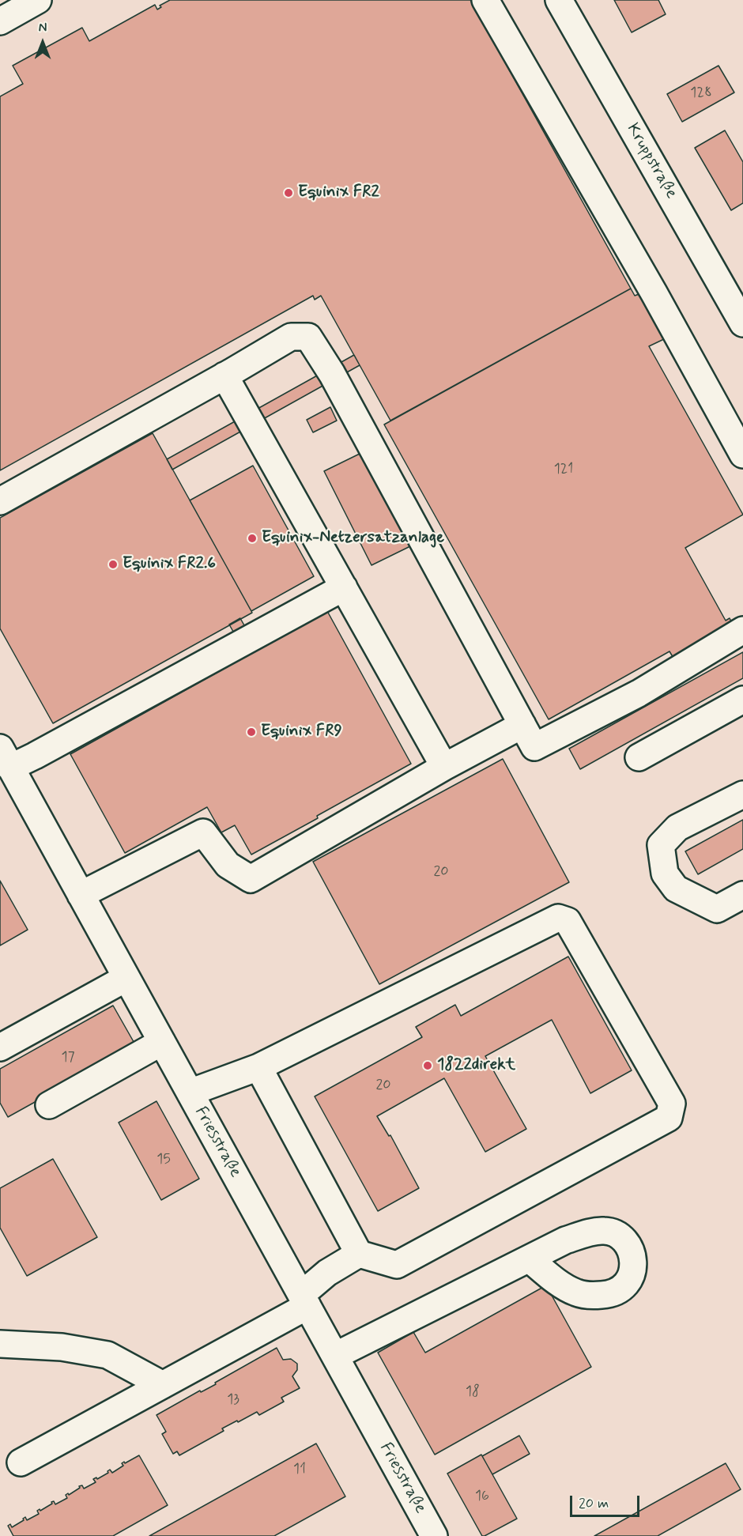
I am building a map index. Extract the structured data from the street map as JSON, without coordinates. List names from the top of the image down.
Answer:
{
  "streets": {
    "street": ["Kruppstraße", "Friesstraße"]
  },
  "places": [
    "Equinix FR2",
    "Equinix-Netzersatzanlage",
    "Equinix FR2.6",
    "Equinix FR9",
    "1822direkt"
  ],
  "house_numbers": [
    "128",
    "121",
    "20",
    "17",
    "20",
    "15",
    "18",
    "13",
    "11",
    "16"
  ],
  "scale_bar": "20 m",
  "north": "top"
}
